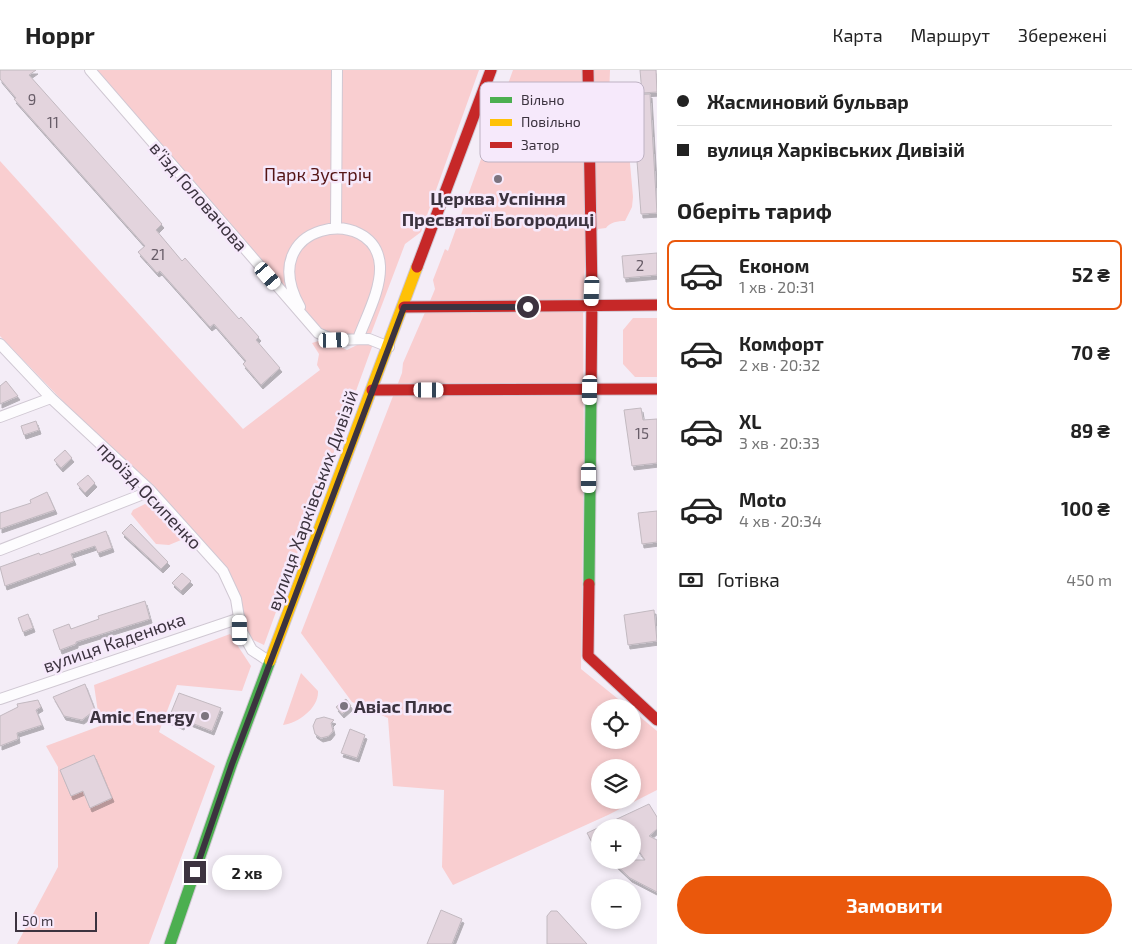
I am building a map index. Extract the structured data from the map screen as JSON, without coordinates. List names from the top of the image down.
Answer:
{
  "streets": {
    "street": [
      "в'їзд Головачова",
      "проїзд Осипенко",
      "вулиця Харківських Дивізій",
      "вулиця Каденюка"
    ]
  },
  "crossings": [
    ["в'їзд Головачова", "вулиця Харківських Дивізій"],
    ["проїзд Осипенко", "вулиця Харківських Дивізій"],
    ["проїзд Осипенко", "вулиця Каденюка"]
  ],
  "parks": ["Парк Зустріч"],
  "places": ["Церква Успіння Пресвятої Богородиці", "Авіас Плюс", "Amic Energy"],
  "house_numbers": [
    "9",
    "11",
    "21",
    "2",
    "15"
  ],
  "legend": ["Вільно", "Повільно", "Затор"],
  "scale_bar": "50 m",
  "page": {
    "header": "Hoppr",
    "nav": ["Карта", "Маршрут", "Збережені"],
    "banner": ["Жасминовий бульвар", "вулиця Харківських Дивізій"],
    "heading": "Оберіть тариф",
    "list": [
      {
        "name": "Економ",
        "note": "1 хв · 20:31",
        "value": "52 ₴"
      },
      {
        "name": "Комфорт",
        "note": "2 хв · 20:32",
        "value": "70 ₴"
      },
      {
        "name": "XL",
        "note": "3 хв · 20:33",
        "value": "89 ₴"
      },
      {
        "name": "Moto",
        "note": "4 хв · 20:34",
        "value": "100 ₴"
      }
    ],
    "pay": ["Готівка", "450 m"],
    "map_buttons": ["+", "−"],
    "bubble": "2 хв",
    "buttons": "Замовити",
    "scale": "50 m"
  }
}
